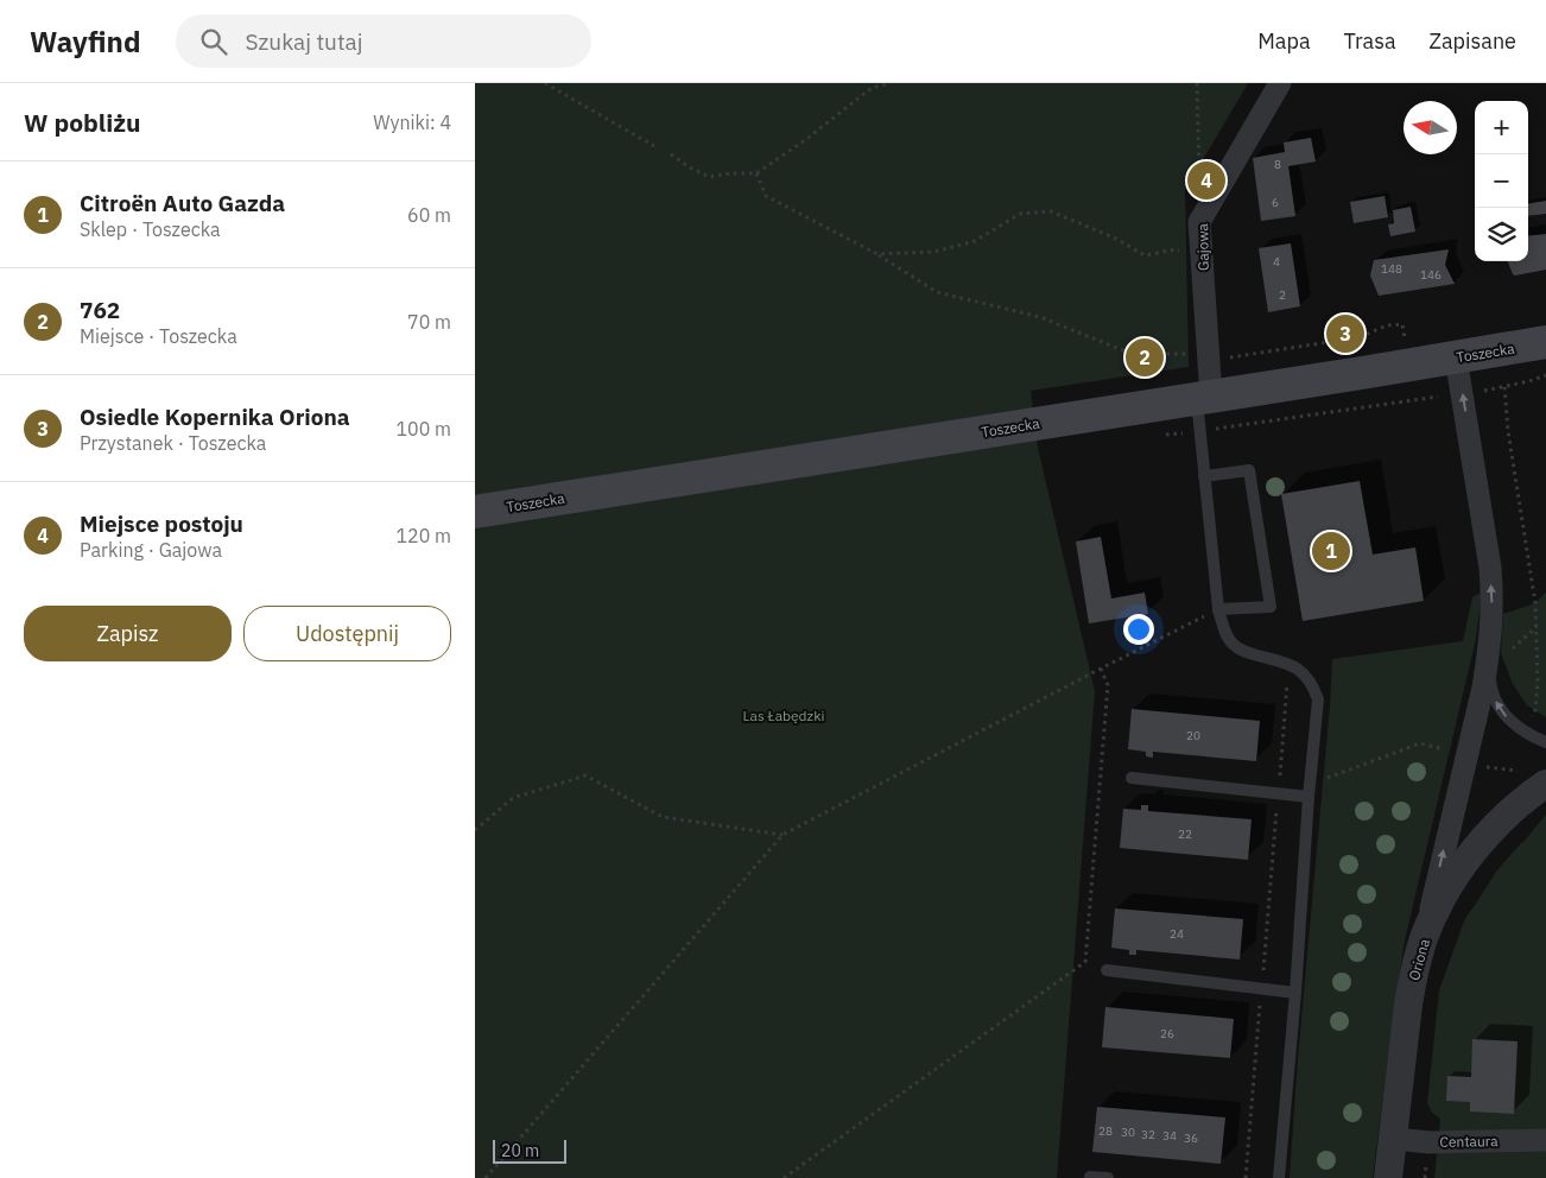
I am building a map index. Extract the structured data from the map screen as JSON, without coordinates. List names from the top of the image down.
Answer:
{
  "streets": {
    "main road": ["Toszecka"],
    "street": ["Gajowa", "Oriona", "Centaura"]
  },
  "crossings": [
    ["Gajowa", "Toszecka"],
    ["Oriona", "Centaura"]
  ],
  "parks": ["Las Łabędzki"],
  "house_numbers": [
    "8",
    "6",
    "4",
    "148",
    "146",
    "2",
    "20",
    "22",
    "24",
    "26",
    "28",
    "30",
    "32",
    "34",
    "36"
  ],
  "scale_bar": "20 m",
  "north": "left",
  "page": {
    "header": "Wayfind",
    "search": "Szukaj tutaj",
    "nav": ["Mapa", "Trasa", "Zapisane"],
    "heading": ["W pobliżu", "Wyniki: 4"],
    "map_buttons": ["+", "−"],
    "pins": [
      "4",
      "3",
      "2",
      "1"
    ],
    "list": [
      {
        "mark": "1",
        "name": "Citroën Auto Gazda",
        "note": "Sklep · Toszecka",
        "value": "60 m"
      },
      {
        "mark": "2",
        "name": "762",
        "note": "Miejsce · Toszecka",
        "value": "70 m"
      },
      {
        "mark": "3",
        "name": "Osiedle Kopernika Oriona",
        "note": "Przystanek · Toszecka",
        "value": "100 m"
      },
      {
        "mark": "4",
        "name": "Miejsce postoju",
        "note": "Parking · Gajowa",
        "value": "120 m"
      }
    ],
    "buttons": ["Zapisz", "Udostępnij"],
    "scale": "20 m"
  }
}
